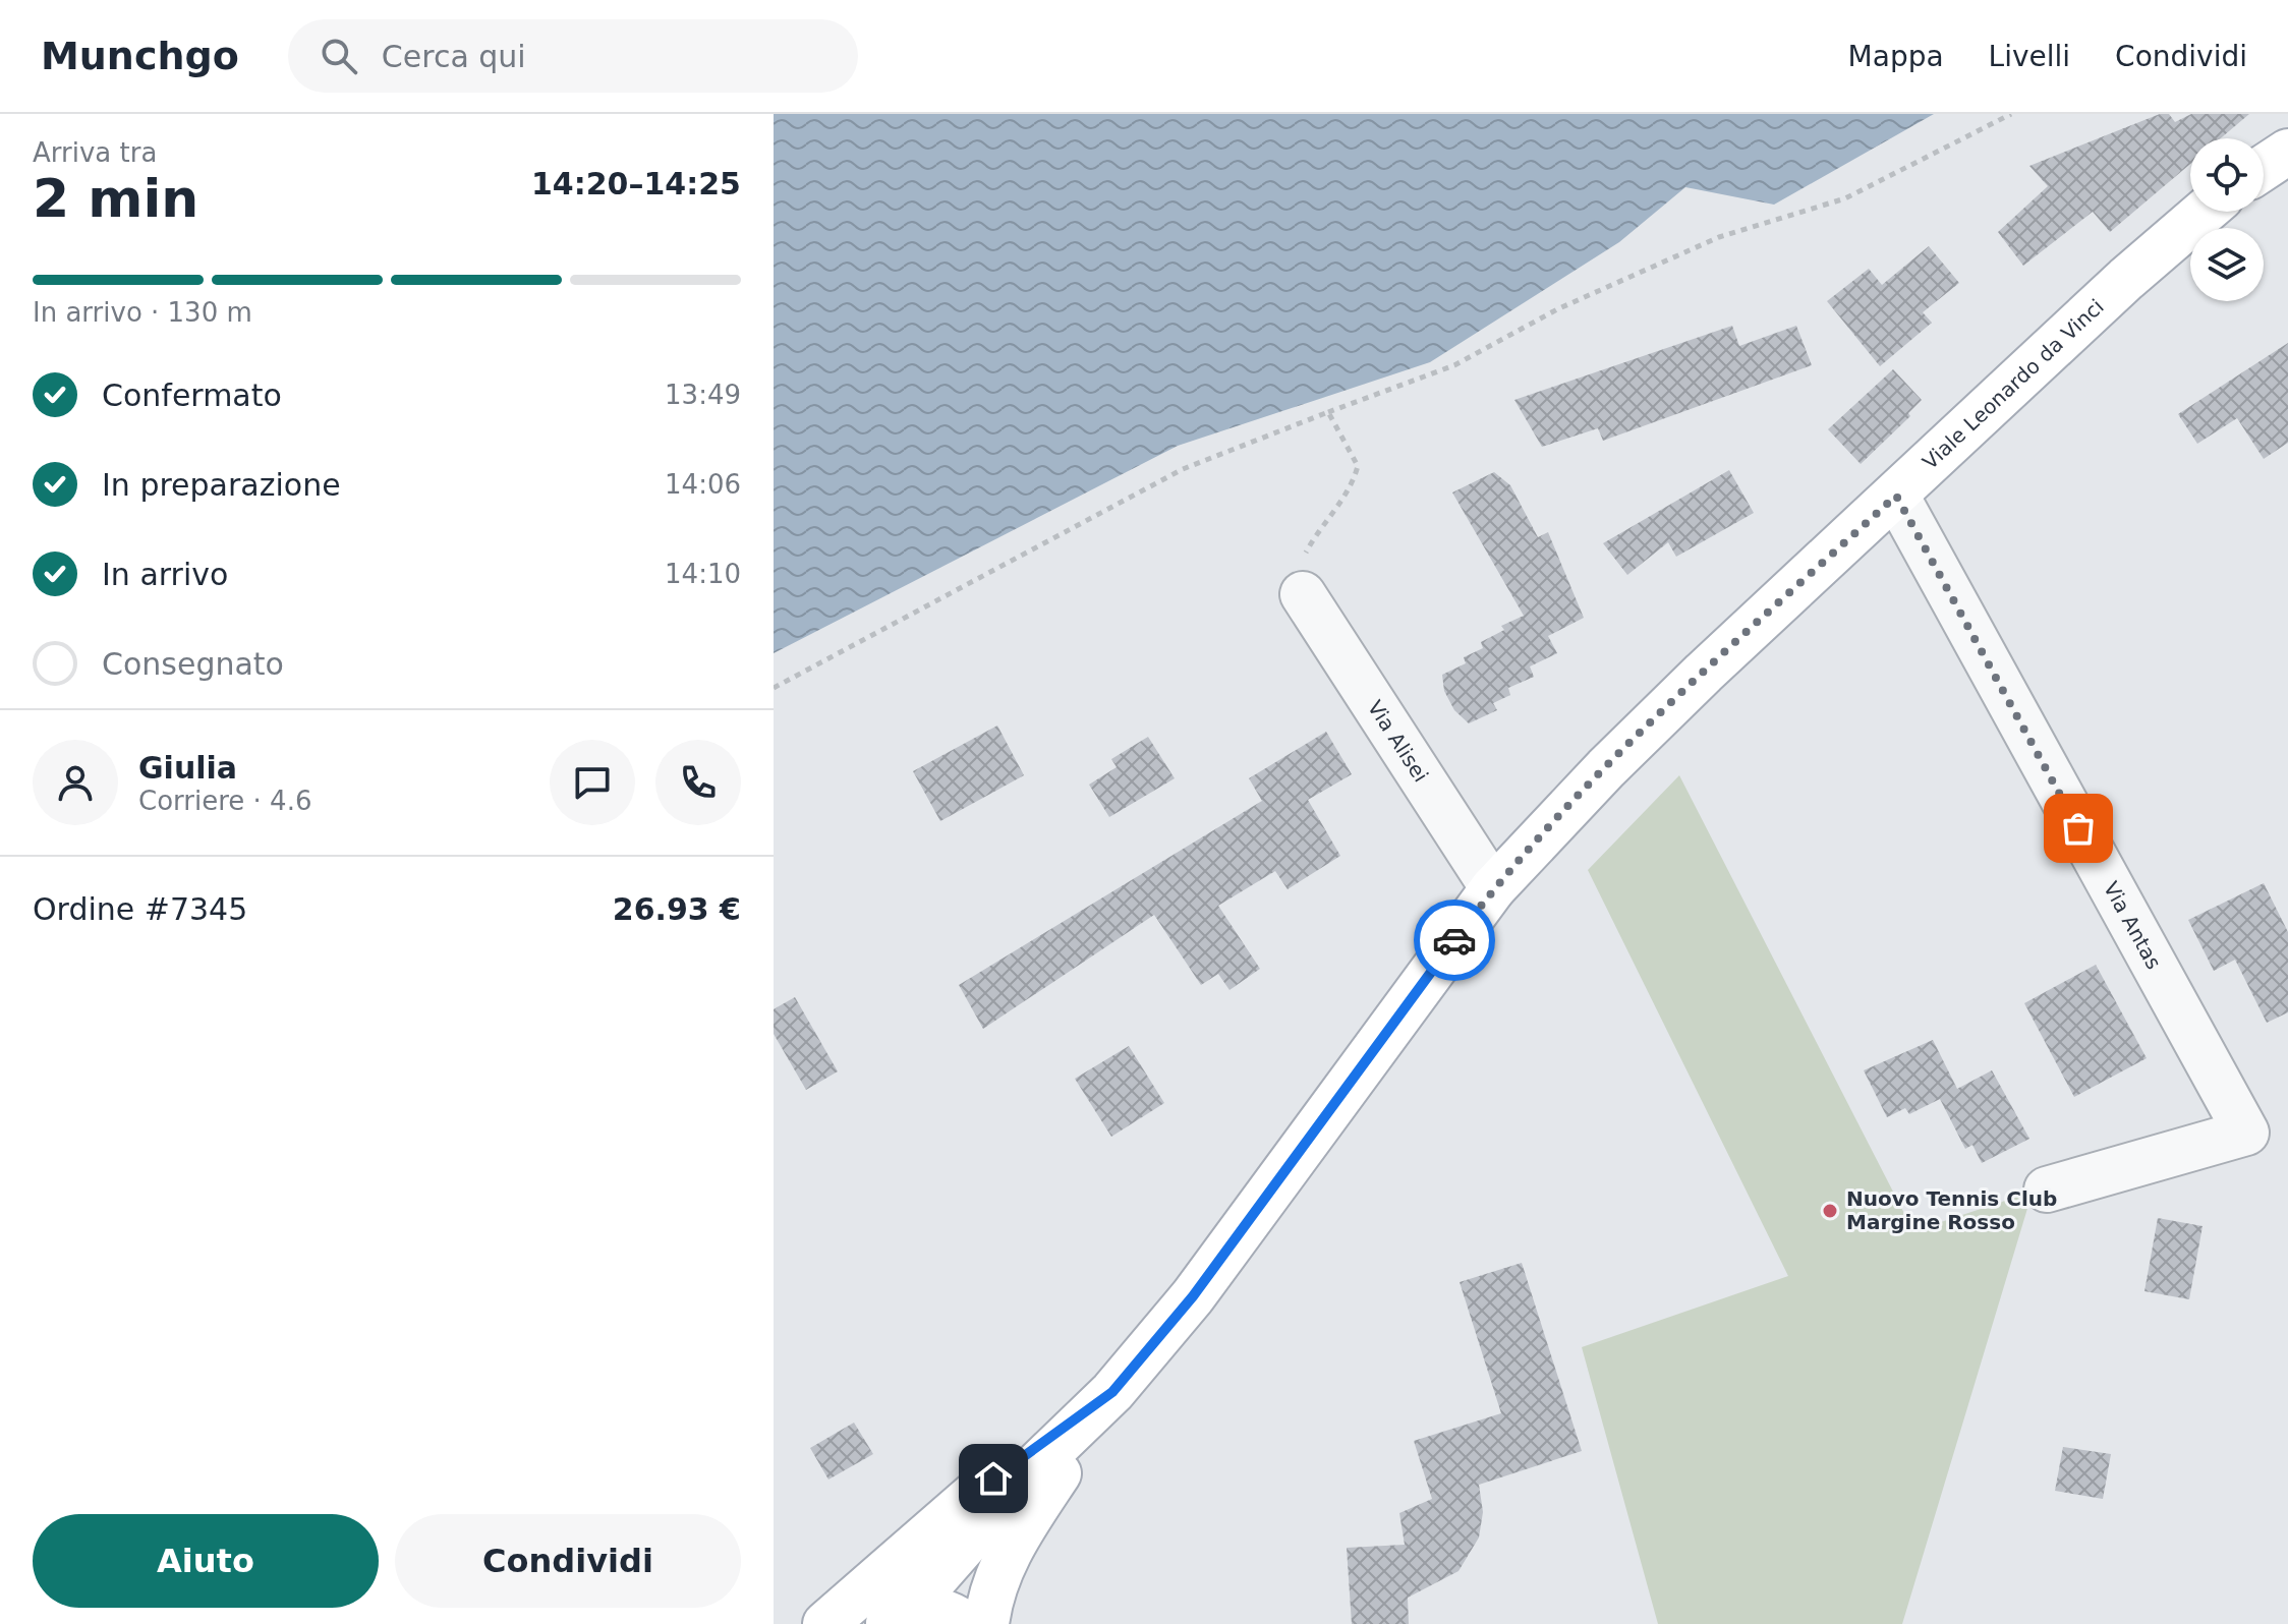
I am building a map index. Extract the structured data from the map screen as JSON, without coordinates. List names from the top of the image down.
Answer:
{
  "streets": {
    "main road": ["Viale Leonardo da Vinci"],
    "street": ["Via Alisei", "Via Antas"]
  },
  "crossings": [
    ["Viale Leonardo da Vinci", "Via Alisei"],
    ["Viale Leonardo da Vinci", "Via Antas"]
  ],
  "places": ["Nuovo Tennis Club Margine Rosso"],
  "page": {
    "header": "Munchgo",
    "search": "Cerca qui",
    "nav": ["Mappa", "Livelli", "Condividi"],
    "heading": ["2 min", "Arriva tra", "14:20–14:25"],
    "panel": [
      "Giulia",
      "Corriere · 4.6",
      "Ordine #7345",
      "26.93 €"
    ],
    "bar": "In arrivo · 130 m",
    "list": [
      ["Confermato", "13:49"],
      ["In preparazione", "14:06"],
      ["In arrivo", "14:10"],
      "Consegnato"
    ],
    "buttons": ["Aiuto", "Condividi"]
  }
}
